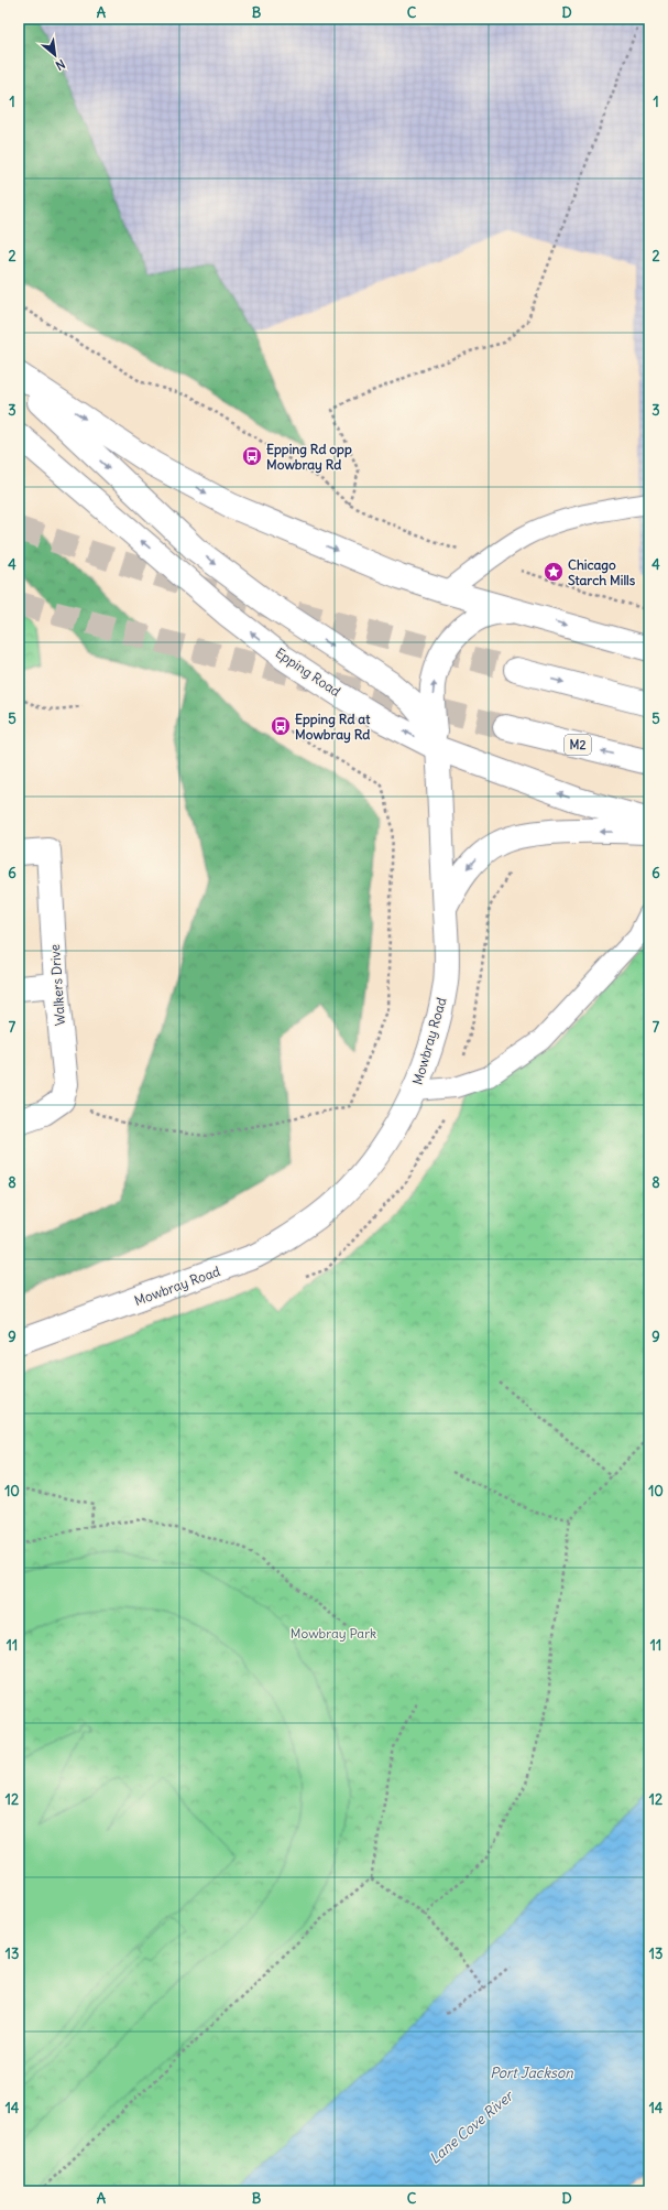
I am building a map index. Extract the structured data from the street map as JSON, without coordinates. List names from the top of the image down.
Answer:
{
  "streets": {
    "main road": [
      "Epping Road",
      "M2",
      "Walkers Drive",
      "Mowbray Road"
    ]
  },
  "crossings": [
    ["Epping Road", "Mowbray Road"]
  ],
  "water": ["Port Jackson", "Lane Cove River"],
  "parks": ["Mowbray Park"],
  "places": {
    "bus stop": ["Epping Rd opp Mowbray Rd", "Epping Rd at Mowbray Rd"],
    "place": ["Chicago Starch Mills"]
  },
  "north": "bottom right",
  "grid": {
    "columns": [
      "A",
      "B",
      "C",
      "D"
    ],
    "rows": [
      "1",
      "2",
      "3",
      "4",
      "5",
      "6",
      "7",
      "8",
      "9",
      "10",
      "11",
      "12",
      "13",
      "14"
    ]
  }
}
